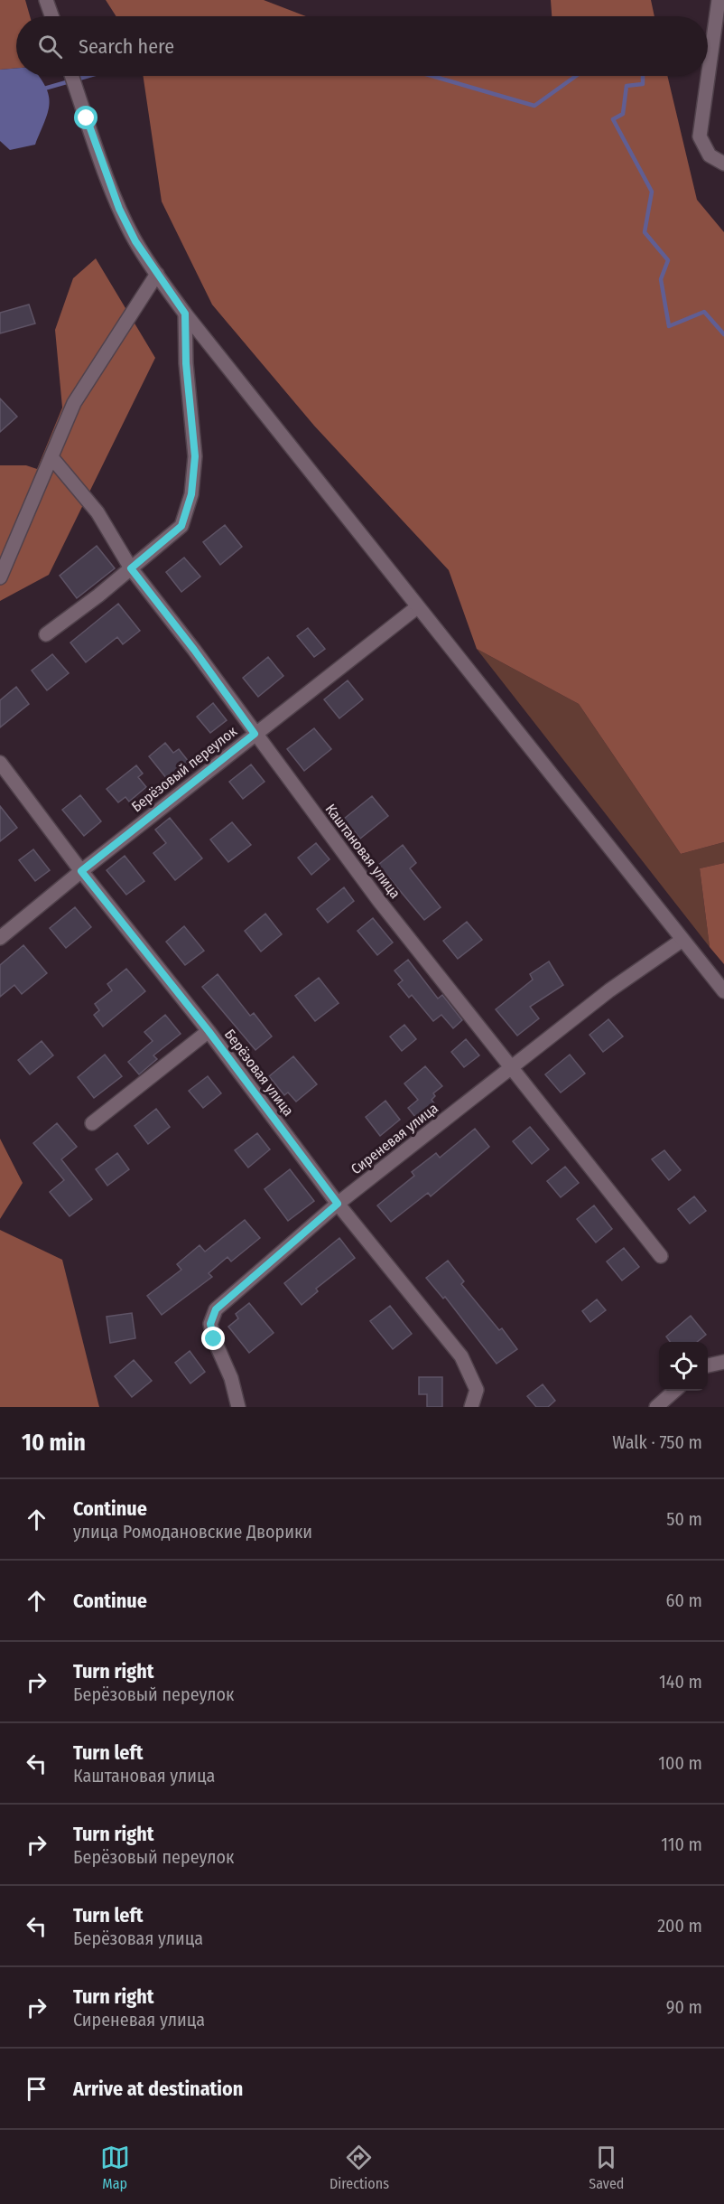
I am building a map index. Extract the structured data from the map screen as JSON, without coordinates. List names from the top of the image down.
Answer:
{
  "streets": {
    "street": [
      "Берёзовый переулок",
      "Каштановая улица",
      "Берёзовая улица",
      "Сиреневая улица"
    ]
  },
  "crossings": [
    ["Берёзовый переулок", "Каштановая улица"],
    ["Берёзовый переулок", "Берёзовая улица"],
    ["Каштановая улица", "Сиреневая улица"],
    ["Берёзовая улица", "Сиреневая улица"]
  ],
  "page": {
    "search": "Search here",
    "heading": ["10 min", "Walk · 750 m"],
    "list": [
      ["Continue", "улица Ромодановские Дворики", "50 m"],
      ["Continue", "60 m"],
      ["Turn right", "Берёзовый переулок", "140 m"],
      ["Turn left", "Каштановая улица", "100 m"],
      ["Turn right", "Берёзовый переулок", "110 m"],
      ["Turn left", "Берёзовая улица", "200 m"],
      ["Turn right", "Сиреневая улица", "90 m"],
      "Arrive at destination"
    ],
    "nav": ["Map", "Directions", "Saved"]
  }
}
